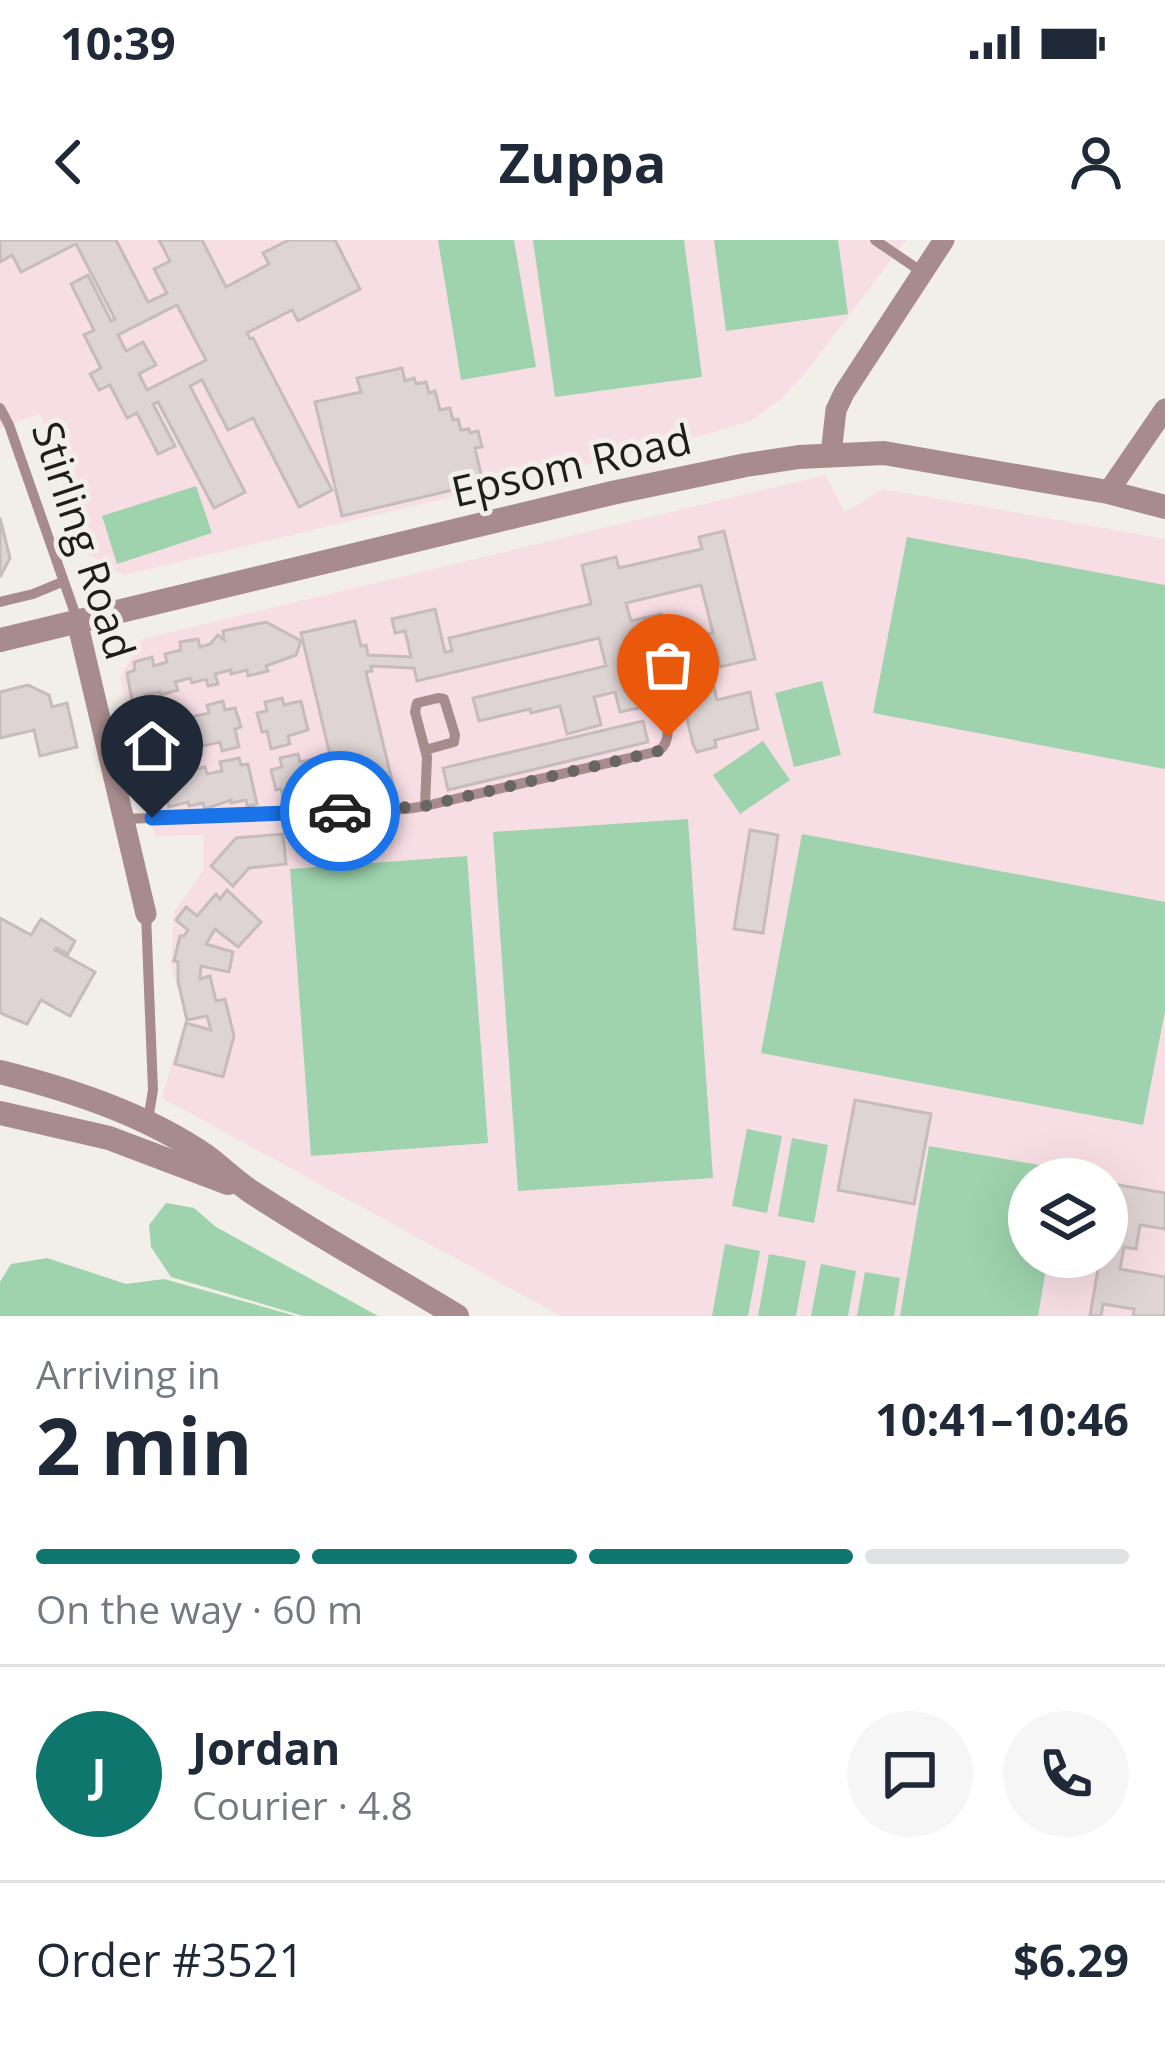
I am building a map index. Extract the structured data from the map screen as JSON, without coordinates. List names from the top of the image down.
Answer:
{
  "streets": {
    "street": ["Epsom Road", "Stirling Road"]
  },
  "crossings": [
    ["Epsom Road", "Stirling Road"]
  ],
  "page": {
    "status": "10:39",
    "header": "Zuppa",
    "heading": ["2 min", "Arriving in", "10:41–10:46"],
    "panel": [
      "Jordan",
      "Courier · 4.8",
      "Order #3521",
      "$6.29"
    ],
    "bar": "On the way · 60 m",
    "round": "J"
  }
}
